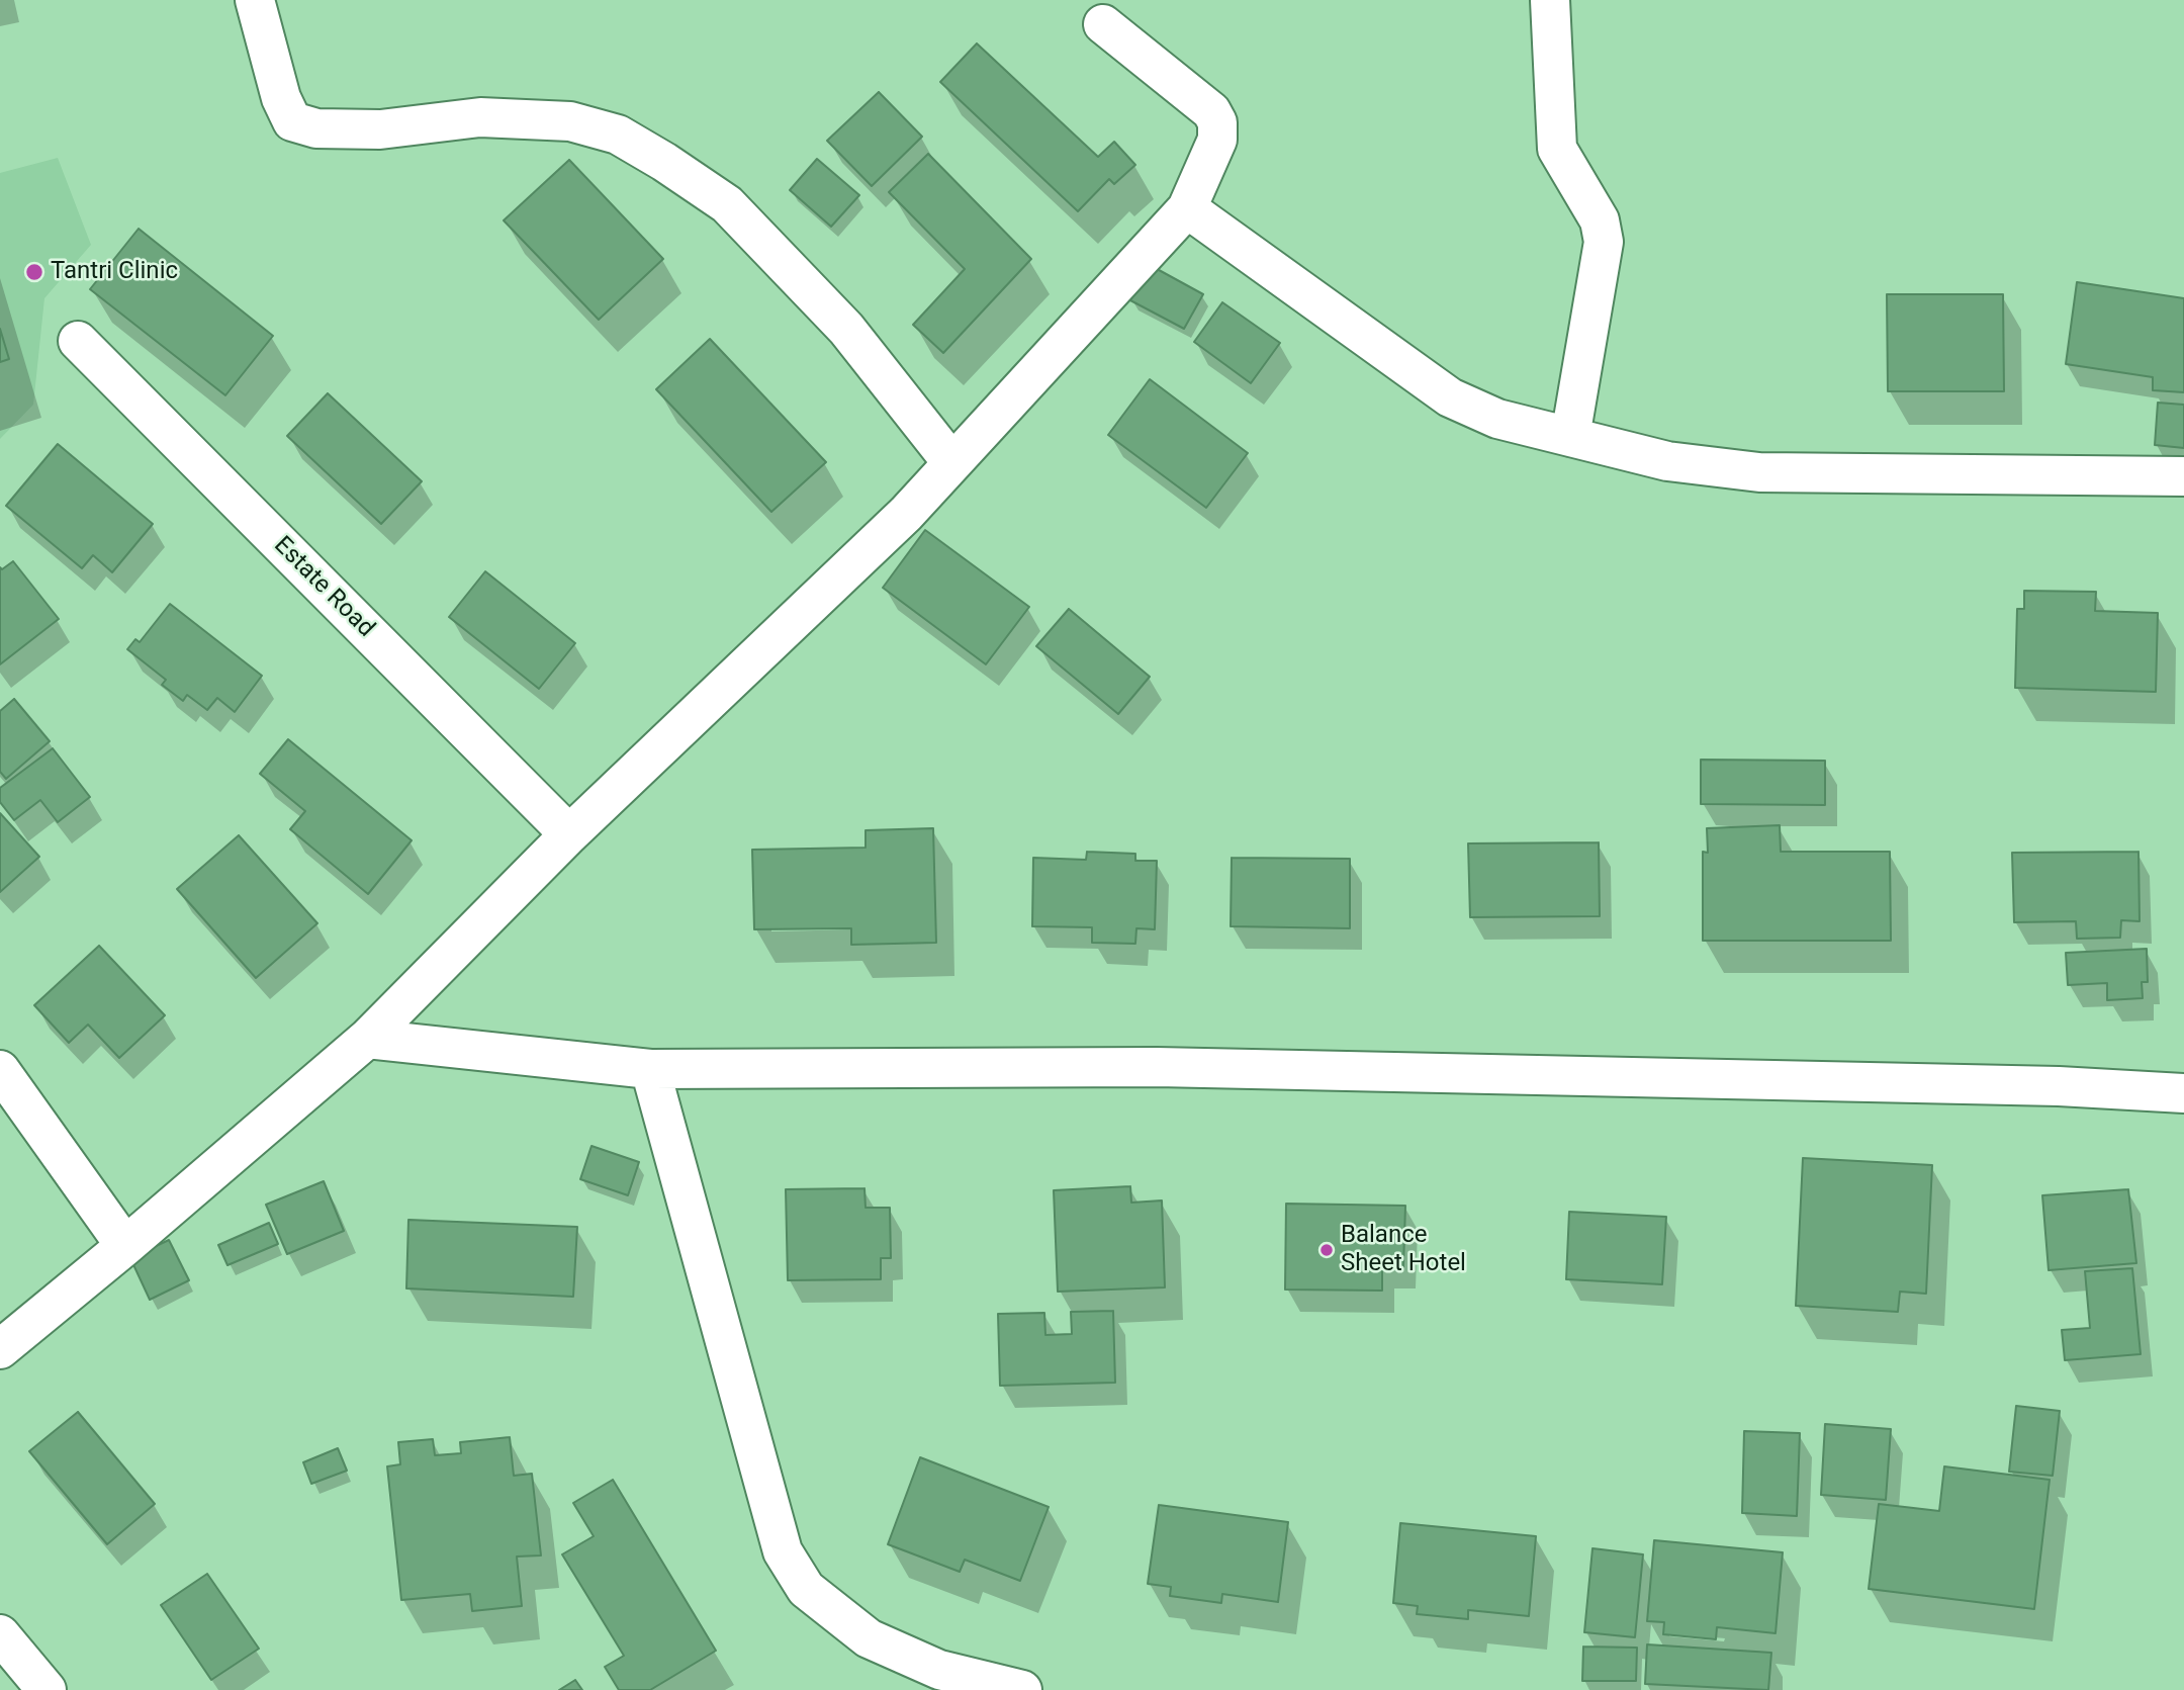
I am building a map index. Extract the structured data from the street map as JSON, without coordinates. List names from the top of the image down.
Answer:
{
  "streets": {
    "street": ["Estate Road"]
  },
  "places": ["Tantri Clinic", "Balance Sheet Hotel"]
}
